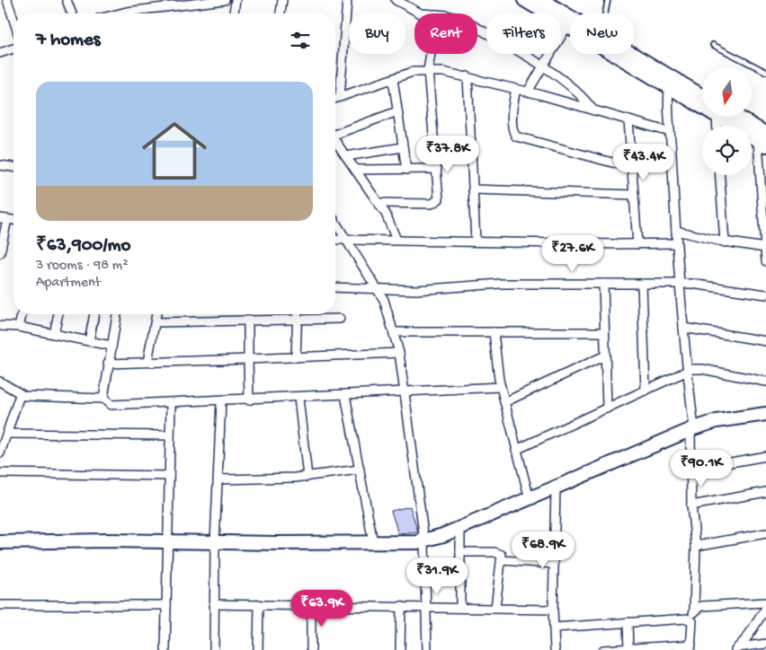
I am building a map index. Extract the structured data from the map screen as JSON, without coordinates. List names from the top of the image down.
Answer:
{
  "north": "bottom",
  "page": {
    "chip": [
      "Buy",
      "Rent",
      "Filters",
      "New"
    ],
    "heading": "7 homes",
    "list": [
      {
        "name": "₹63,900/mo",
        "note": "3 rooms · 98 m² · Apartment"
      }
    ],
    "price": [
      "₹37.8K",
      "₹43.4K",
      "₹27.6K",
      "₹90.1K",
      "₹68.9K",
      "₹31.9K",
      "₹63.9K"
    ]
  }
}
